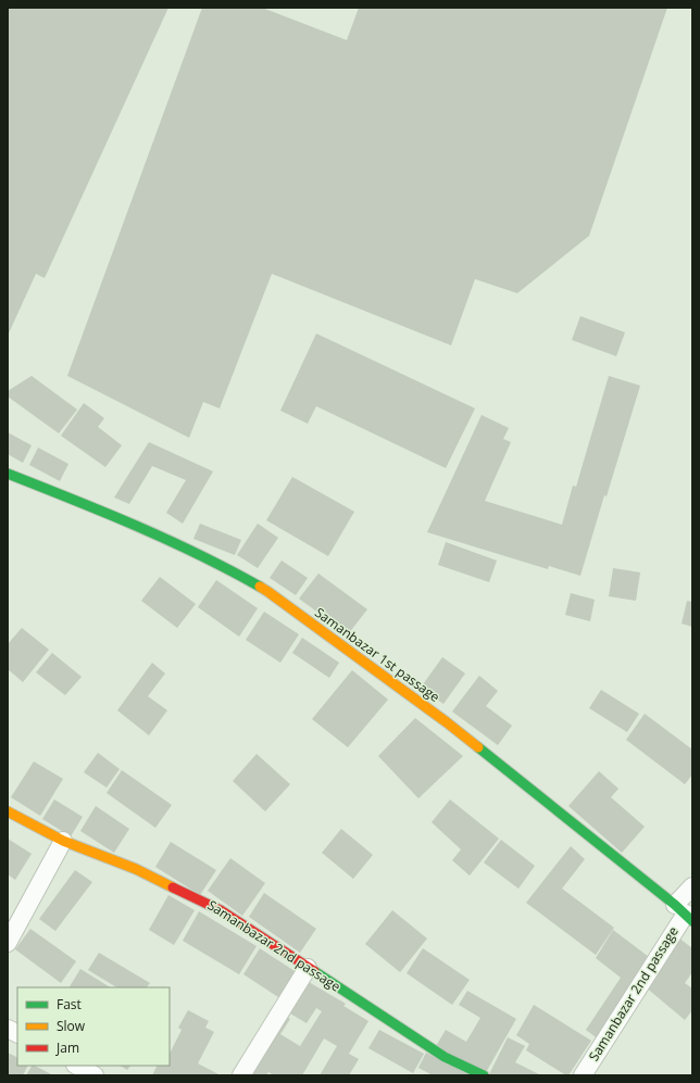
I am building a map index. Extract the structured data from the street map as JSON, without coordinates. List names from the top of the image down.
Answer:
{
  "streets": {
    "street": ["Samanbazar 1st passage", "Samanbazar 2nd passage"]
  },
  "crossings": [
    ["Samanbazar 1st passage", "Samanbazar 2nd passage"]
  ],
  "legend": ["Fast", "Slow", "Jam"]
}
